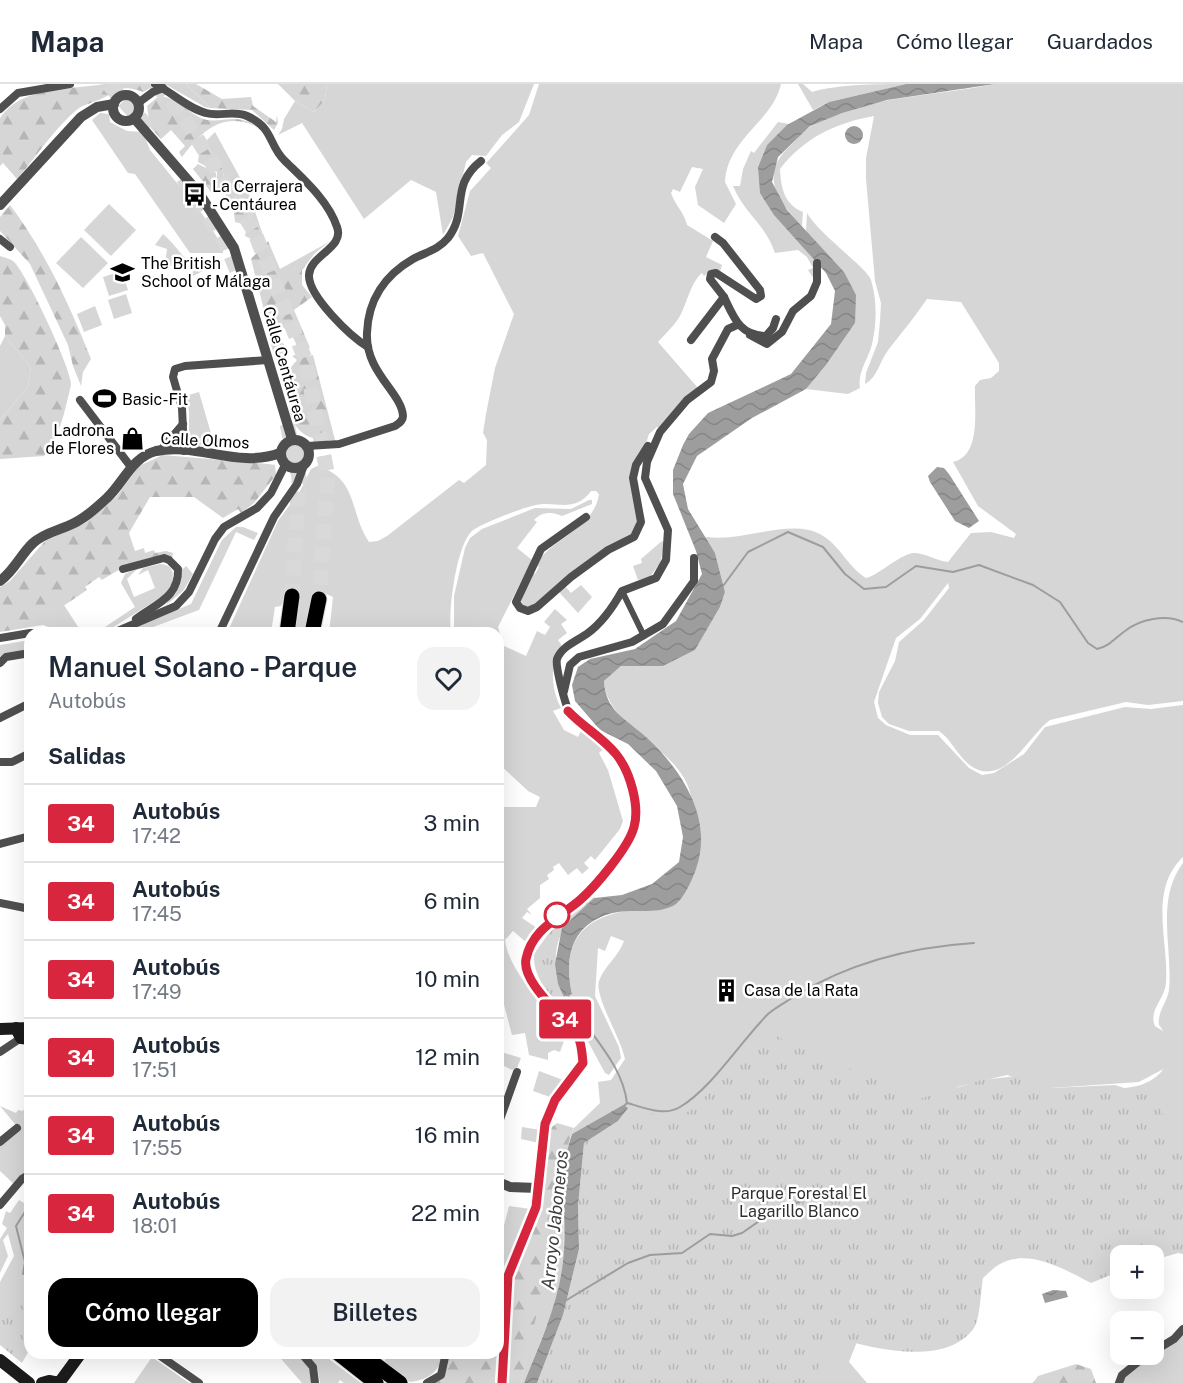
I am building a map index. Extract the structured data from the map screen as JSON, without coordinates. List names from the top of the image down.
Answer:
{
  "streets": {
    "street": ["Calle Centáurea", "Calle Olmos"]
  },
  "crossings": [
    ["Calle Centáurea", "Calle Olmos"]
  ],
  "water": ["Arroyo Jaboneros"],
  "parks": ["Parque Forestal El Lagarillo Blanco"],
  "places": {
    "bus stop": ["La Cerrajera - Centáurea"],
    "school or university": ["The British School of Málaga"],
    "sports": ["Basic-Fit"],
    "shop": ["Ladrona de Flores"],
    "building": ["Casa de la Rata"]
  },
  "lines": ["bus line 34"],
  "page": {
    "header": "Mapa",
    "nav": ["Mapa", "Cómo llegar", "Guardados"],
    "on_map": "34",
    "heading": [
      ["Manuel Solano - Parque", "Autobús"],
      "Salidas"
    ],
    "list": [
      {
        "mark": "34",
        "name": "Autobús",
        "note": "17:42",
        "value": "3 min"
      },
      {
        "mark": "34",
        "name": "Autobús",
        "note": "17:45",
        "value": "6 min"
      },
      {
        "mark": "34",
        "name": "Autobús",
        "note": "17:49",
        "value": "10 min"
      },
      {
        "mark": "34",
        "name": "Autobús",
        "note": "17:51",
        "value": "12 min"
      },
      {
        "mark": "34",
        "name": "Autobús",
        "note": "17:55",
        "value": "16 min"
      },
      {
        "mark": "34",
        "name": "Autobús",
        "note": "18:01",
        "value": "22 min"
      }
    ],
    "map_buttons": ["+", "−"],
    "buttons": ["Cómo llegar", "Billetes"]
  }
}
